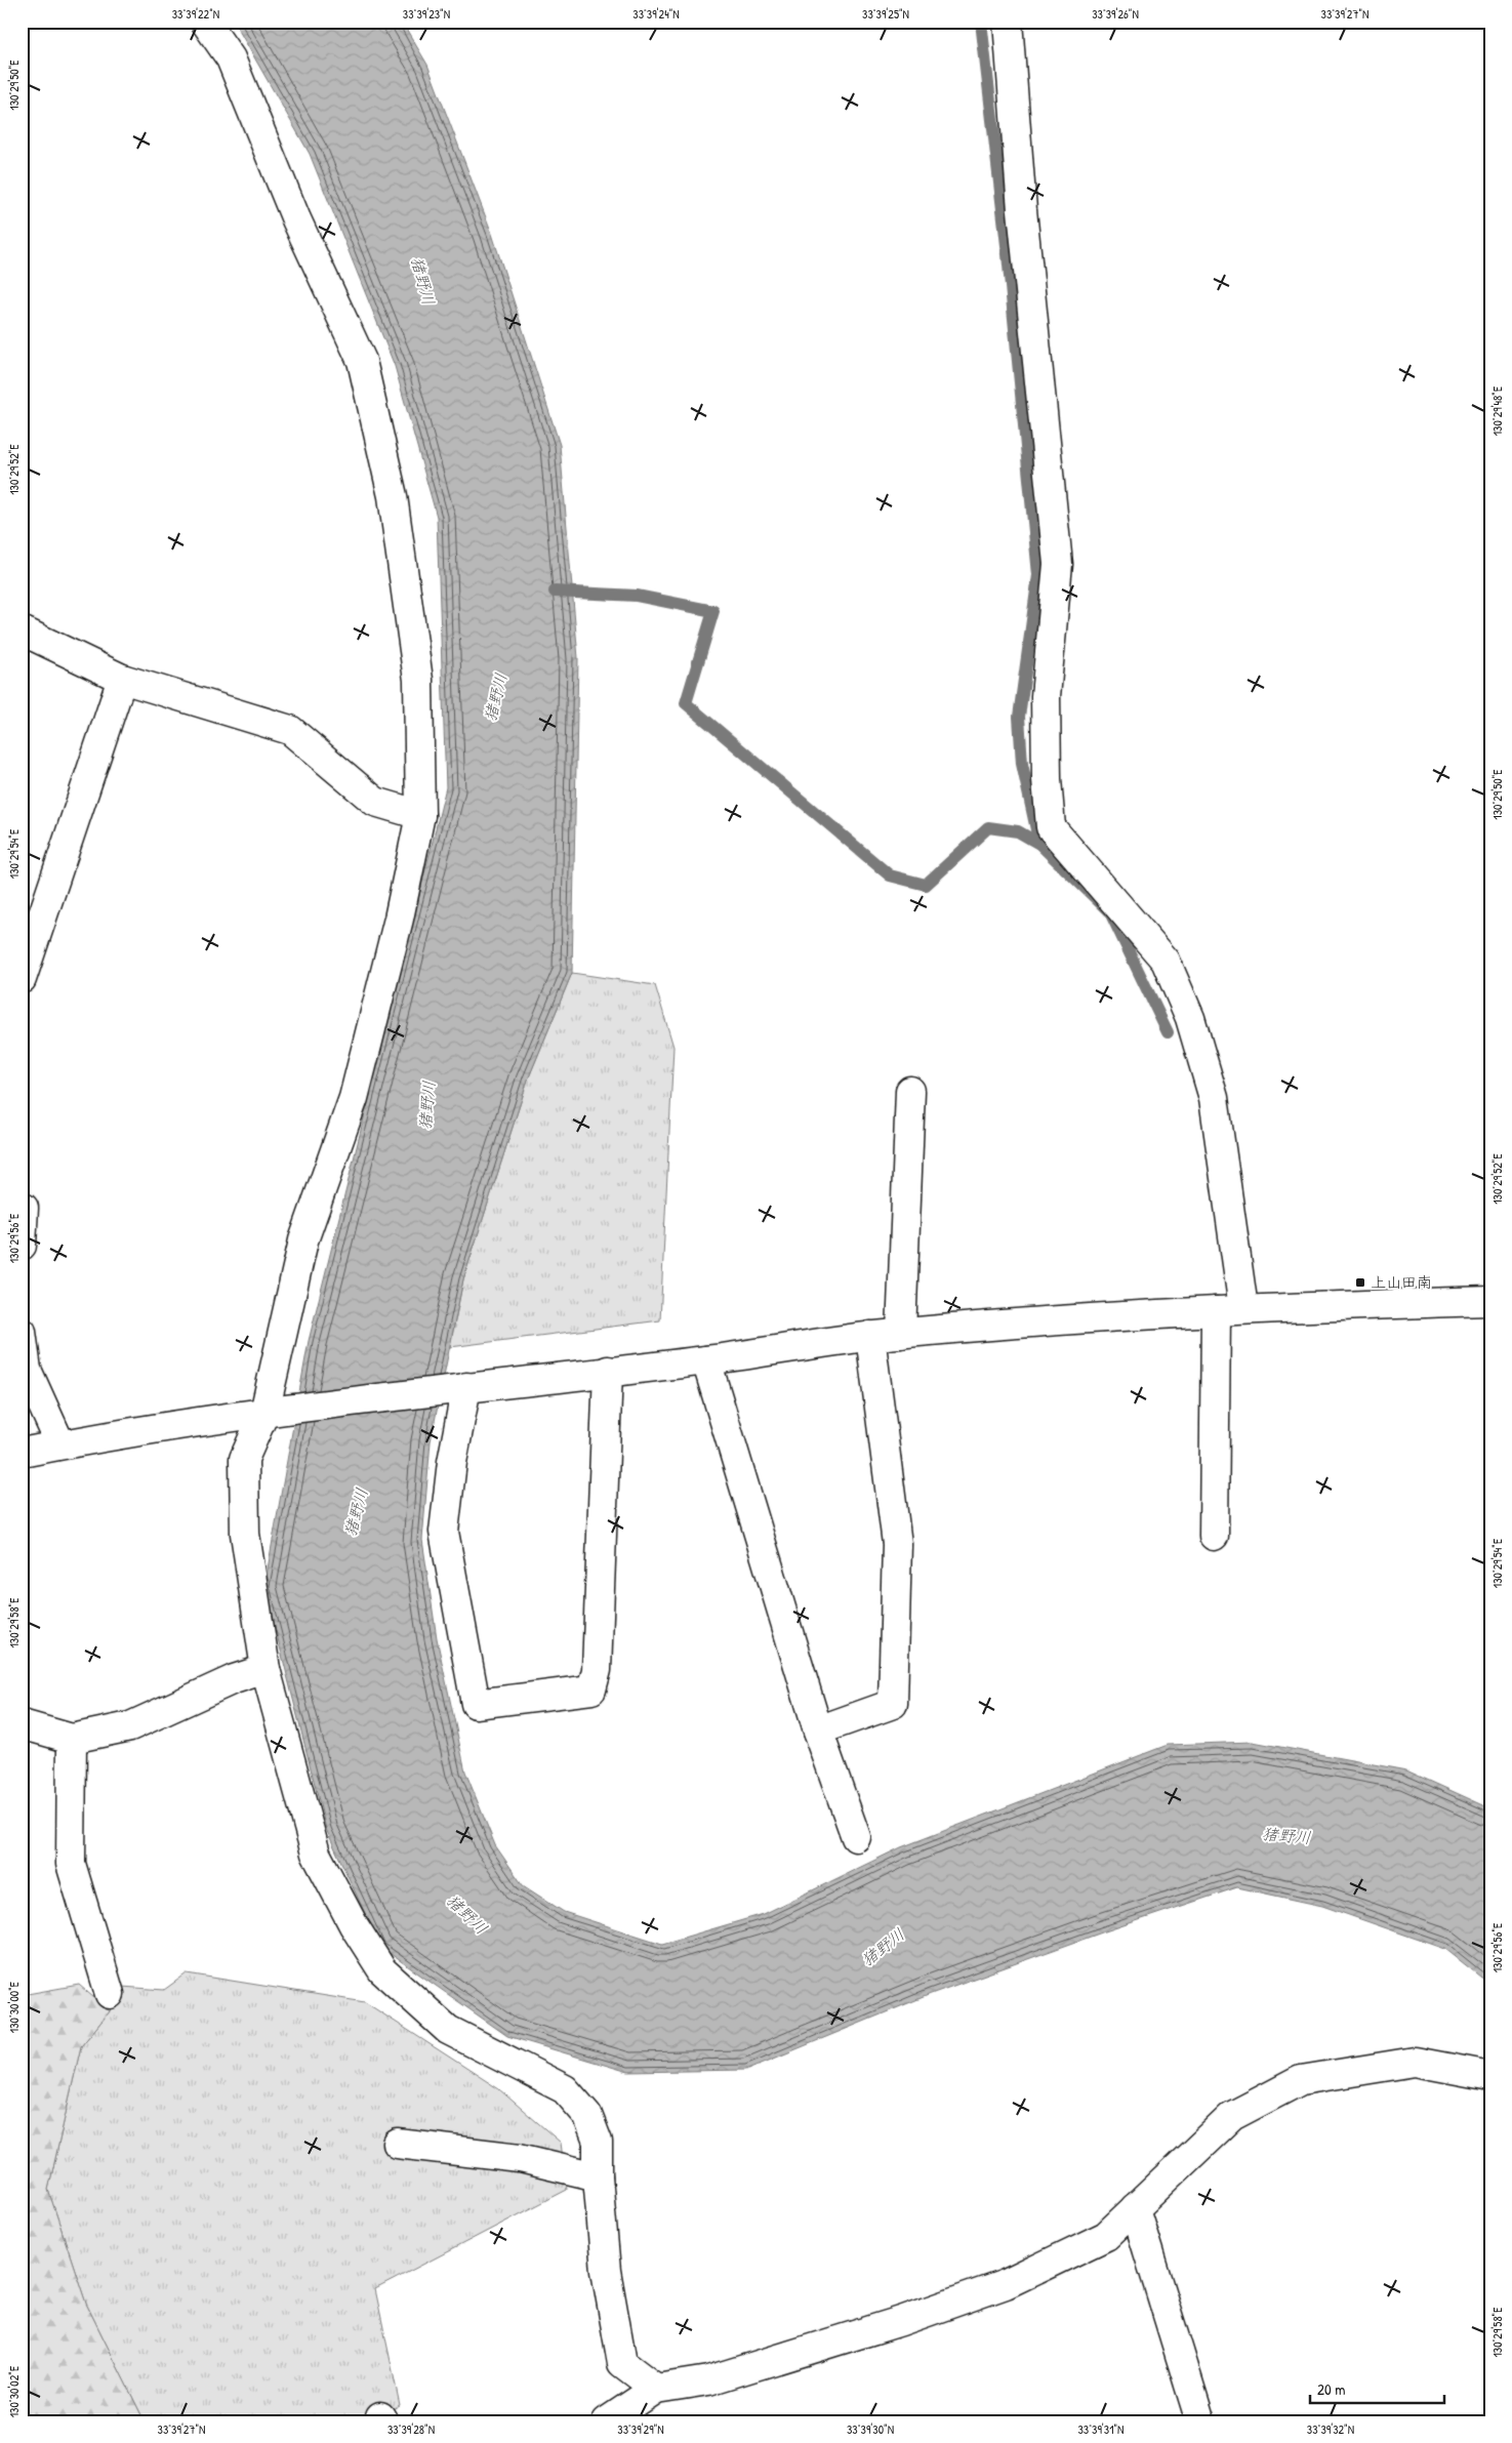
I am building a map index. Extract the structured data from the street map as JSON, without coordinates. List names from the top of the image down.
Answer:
{
  "water": ["猪野川"],
  "places": {
    "transit": ["上山田南"]
  },
  "scale_bar": "20 m",
  "coordinates": [
    "33°39'22\"N",
    "33°39'23\"N",
    "33°39'24\"N",
    "33°39'25\"N",
    "33°39'26\"N",
    "33°39'27\"N",
    "130°29'50\"E",
    "130°29'48\"E",
    "130°29'52\"E",
    "130°29'54\"E",
    "130°29'56\"E",
    "130°29'58\"E",
    "130°30'00\"E",
    "130°30'02\"E",
    "33°39'28\"N",
    "33°39'29\"N",
    "33°39'30\"N",
    "33°39'31\"N",
    "33°39'32\"N"
  ]
}
